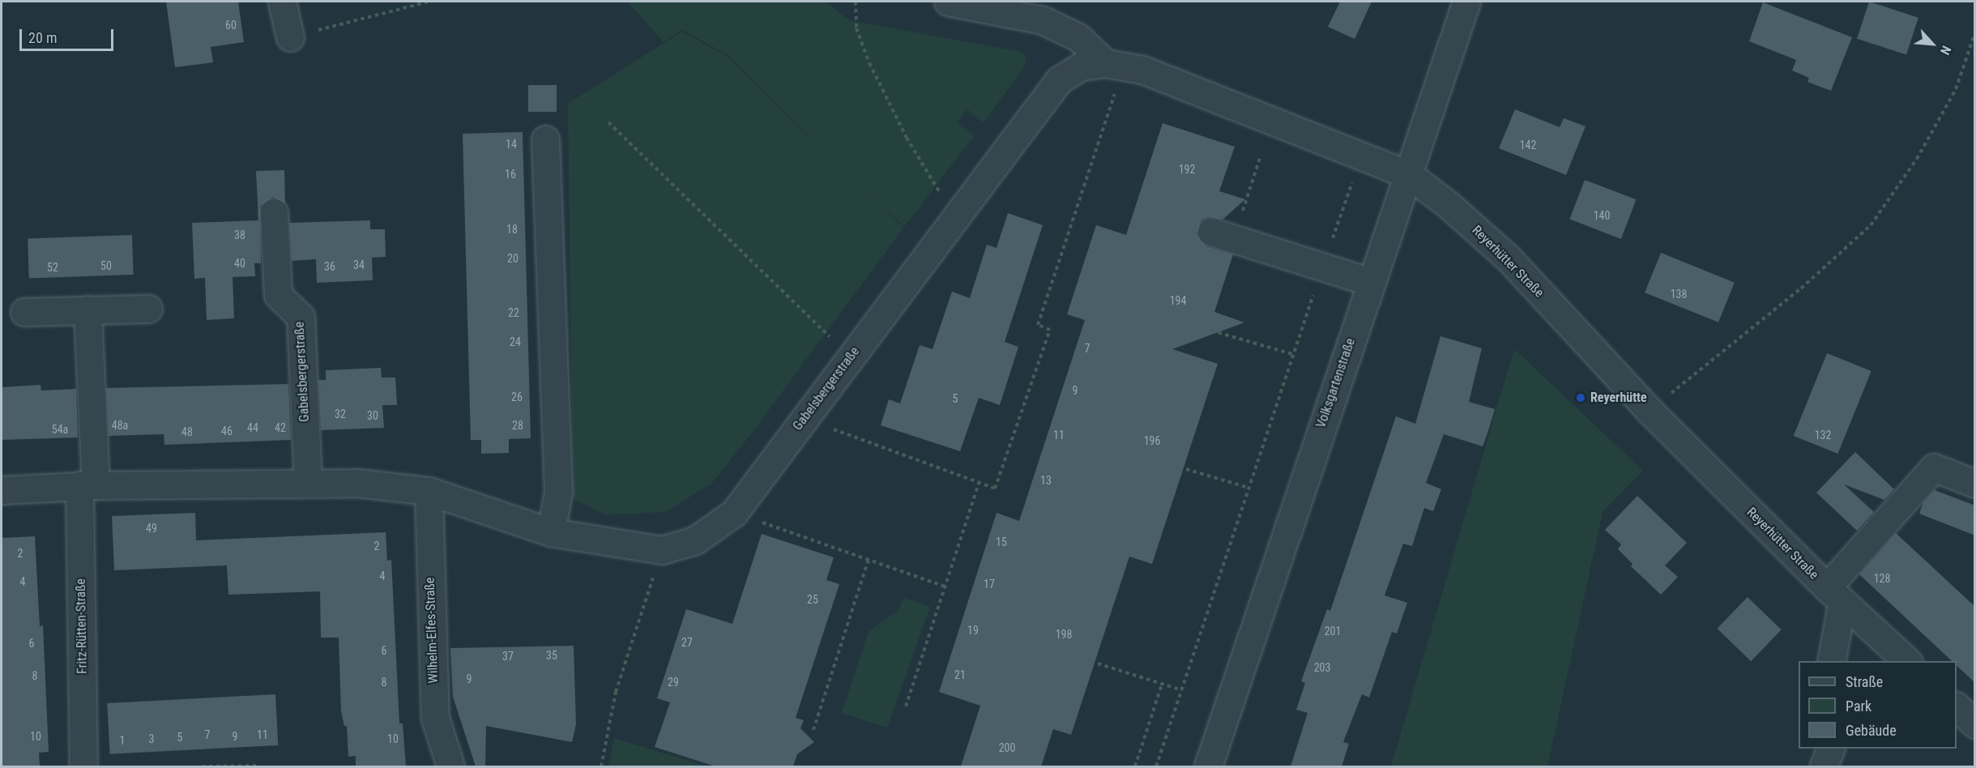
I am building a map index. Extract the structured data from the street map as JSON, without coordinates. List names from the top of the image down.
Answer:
{
  "streets": {
    "street": [
      "Reyerhütter Straße",
      "Gabelsbergerstraße",
      "Volksgartenstraße",
      "Fritz-Rütten-Straße",
      "Wilhelm-Elfes-Straße"
    ]
  },
  "crossings": [
    ["Reyerhütter Straße", "Gabelsbergerstraße"],
    ["Reyerhütter Straße", "Volksgartenstraße"],
    ["Gabelsbergerstraße", "Fritz-Rütten-Straße"],
    ["Gabelsbergerstraße", "Wilhelm-Elfes-Straße"]
  ],
  "places": ["Reyerhütte"],
  "house_numbers": [
    "60",
    "14",
    "142",
    "192",
    "16",
    "140",
    "18",
    "38",
    "20",
    "40",
    "34",
    "50",
    "36",
    "52",
    "138",
    "194",
    "22",
    "24",
    "7",
    "9",
    "26",
    "5",
    "32",
    "30",
    "48a",
    "28",
    "44",
    "42",
    "54a",
    "46",
    "48",
    "11",
    "132",
    "196",
    "13",
    "49",
    "15",
    "2",
    "2",
    "4",
    "128",
    "4",
    "17",
    "25",
    "19",
    "201",
    "198",
    "27",
    "6",
    "6",
    "35",
    "37",
    "203",
    "21",
    "8",
    "9",
    "8",
    "29",
    "7",
    "11",
    "10",
    "9",
    "5",
    "3",
    "10",
    "1",
    "200"
  ],
  "legend": ["Straße", "Park", "Gebäude"],
  "scale_bar": "20 m",
  "north": "bottom right"
}
